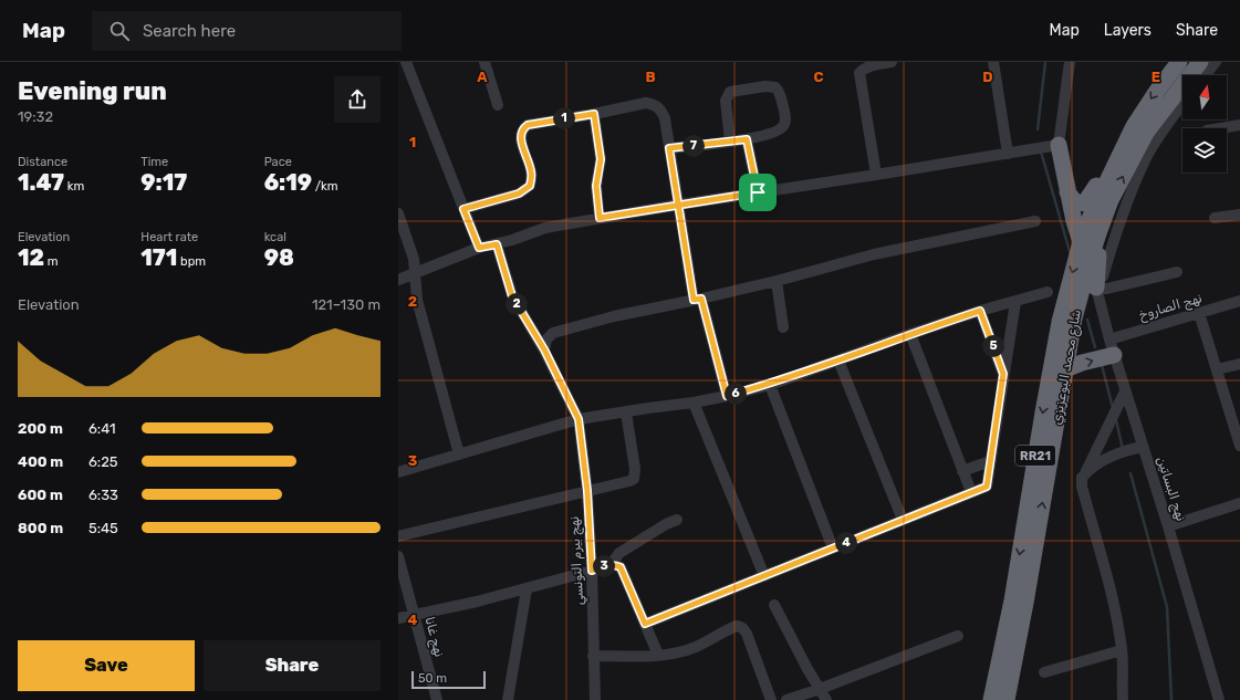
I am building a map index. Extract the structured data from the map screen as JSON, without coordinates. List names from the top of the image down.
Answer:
{
  "streets": {
    "highway": ["شارع محمد البوعزيزي", "RR21"],
    "street": [
      "نهج الصاروخ",
      "نهج البساتين",
      "نهج بيرم التونسي",
      "نهج غانا"
    ]
  },
  "crossings": [
    ["نهج الصاروخ", "نهج البساتين"],
    ["شارع محمد البوعزيزي", "RR21"]
  ],
  "scale_bar": "50 m",
  "north": "top",
  "page": {
    "header": "Map",
    "search": "Search here",
    "nav": ["Map", "Layers", "Share"],
    "heading": ["Evening run", "19:32"],
    "pins": [
      "1",
      "7",
      "2",
      "5",
      "6",
      "4",
      "3"
    ],
    "stats": [
      ["Distance", "1.47 km"],
      ["Time", "9:17"],
      ["Pace", "6:19 /km"],
      ["Elevation", "12 m"],
      ["Heart rate", "171 bpm"],
      ["kcal", "98"]
    ],
    "chart": ["Elevation", "121–130 m"],
    "list": [
      {
        "name": "200 m",
        "note": "6:41"
      },
      {
        "name": "400 m",
        "note": "6:25"
      },
      {
        "name": "600 m",
        "note": "6:33"
      },
      {
        "name": "800 m",
        "note": "5:45"
      }
    ],
    "buttons": ["Save", "Share"],
    "scale": "50 m"
  },
  "grid": {
    "columns": [
      "A",
      "B",
      "C",
      "D",
      "E"
    ],
    "rows": [
      "1",
      "2",
      "3",
      "4"
    ]
  }
}
